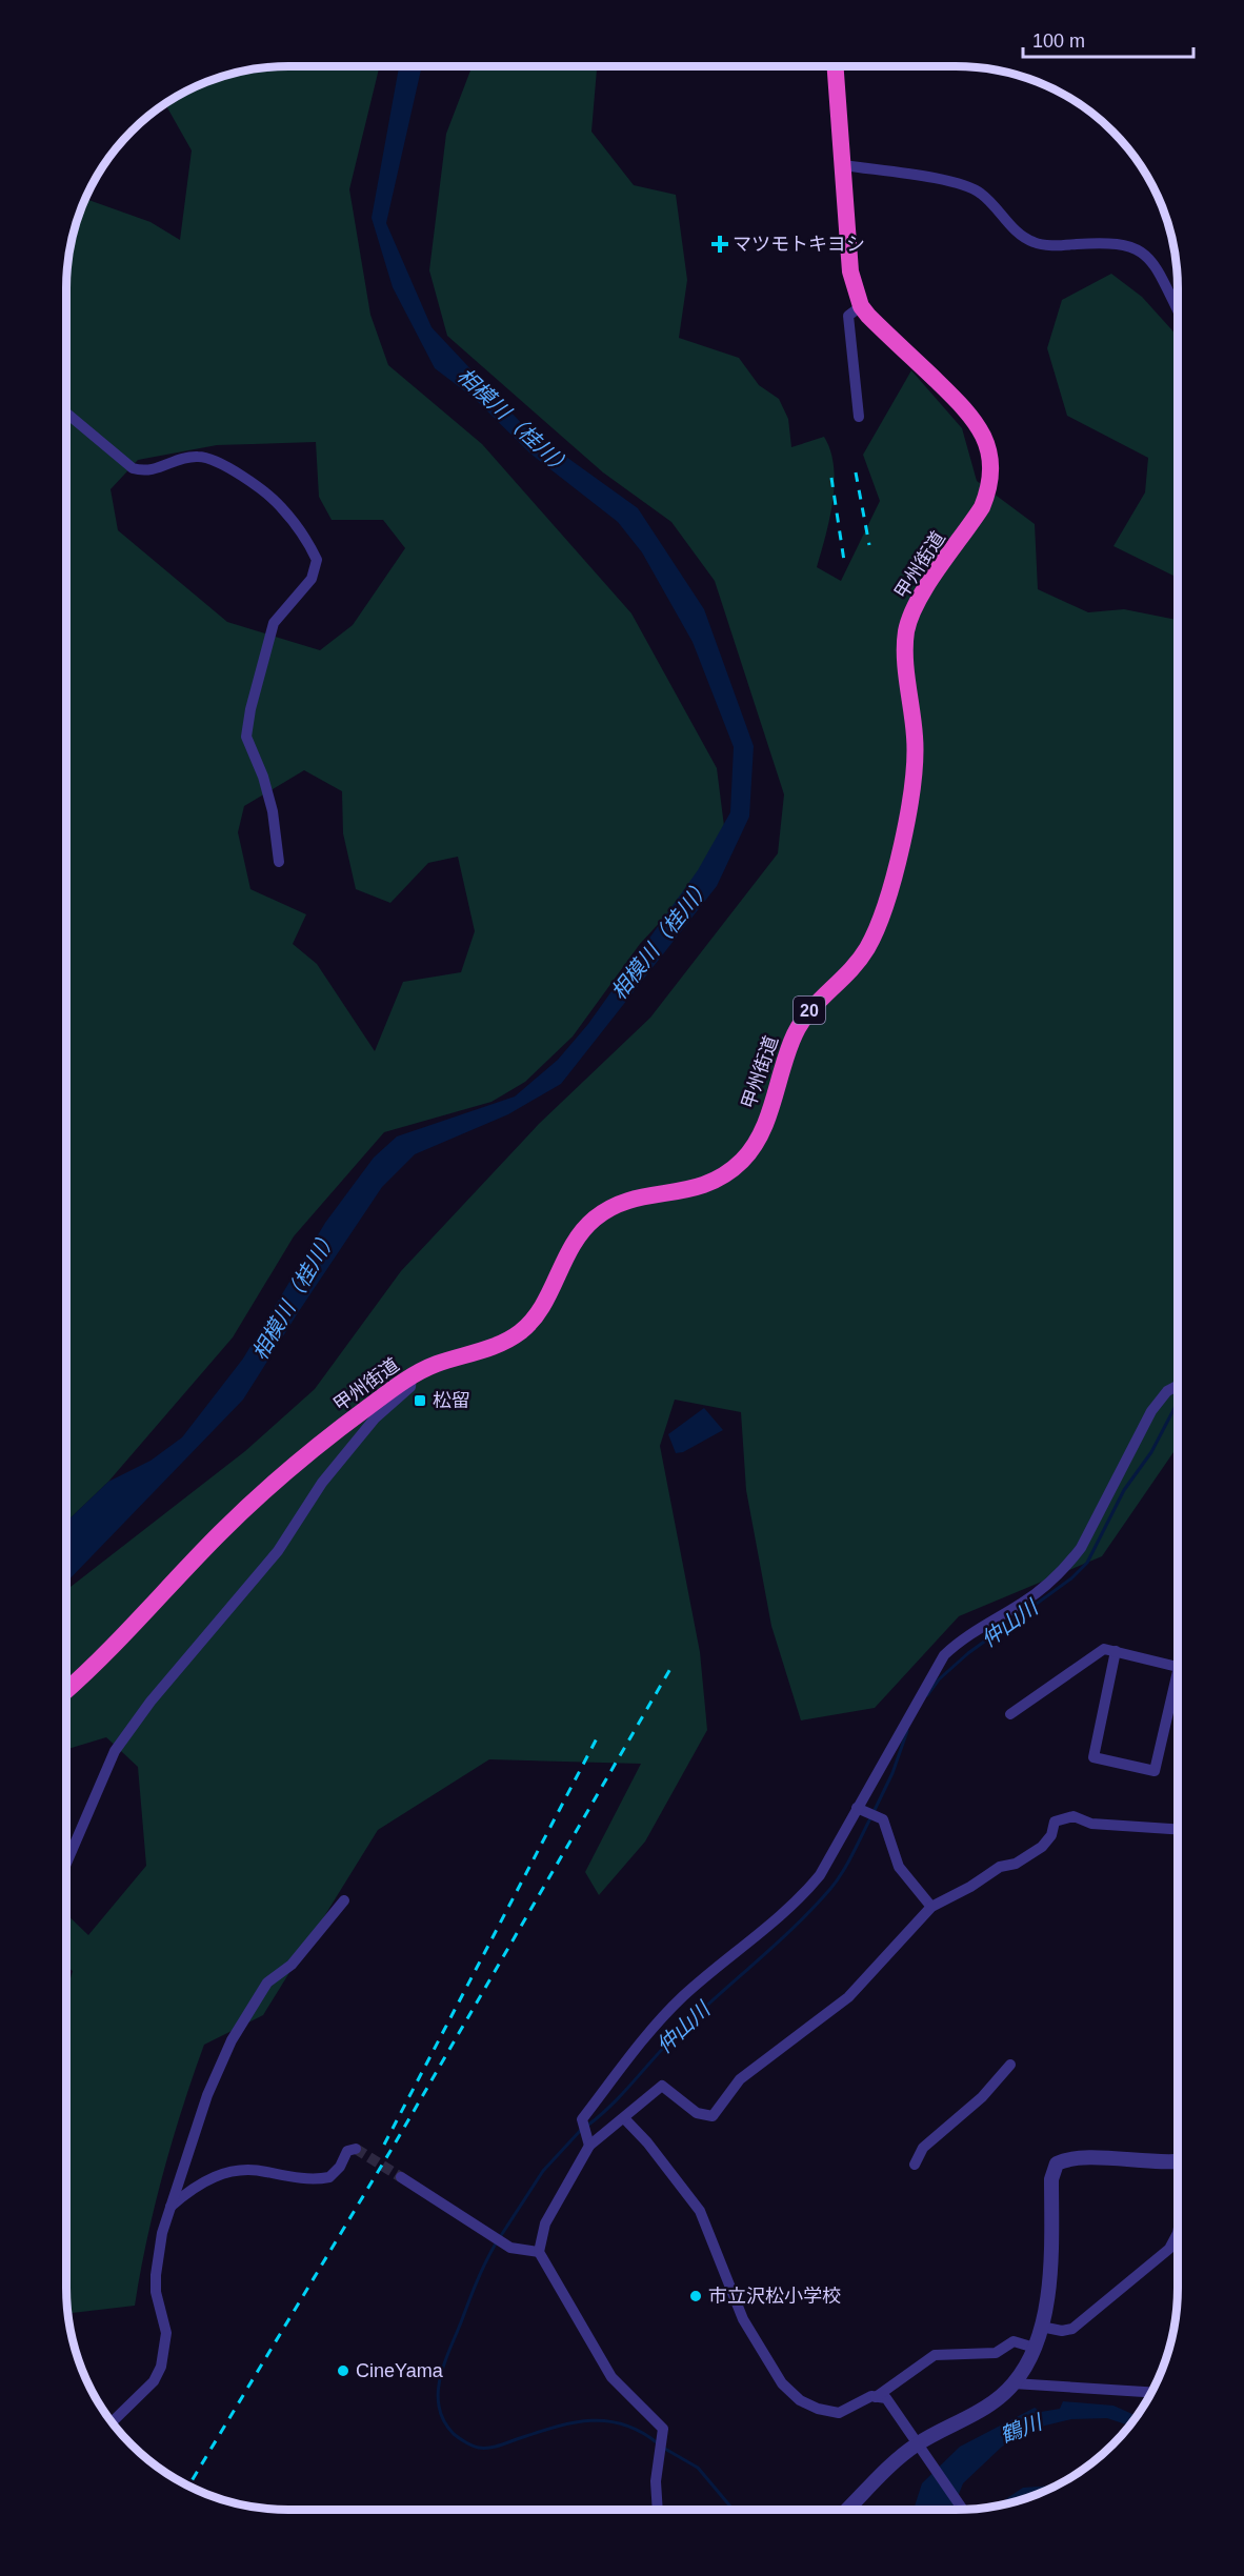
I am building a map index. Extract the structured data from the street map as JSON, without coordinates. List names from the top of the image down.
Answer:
{
  "streets": {
    "highway": ["甲州街道", "20"]
  },
  "water": ["相模川（桂川）", "仲山川", "鶴川"],
  "places": {
    "health": ["マツモトキヨシ"],
    "transit": ["松留"],
    "other": ["市立沢松小学校", "CineYama"]
  },
  "scale_bar": "100 m"
}
